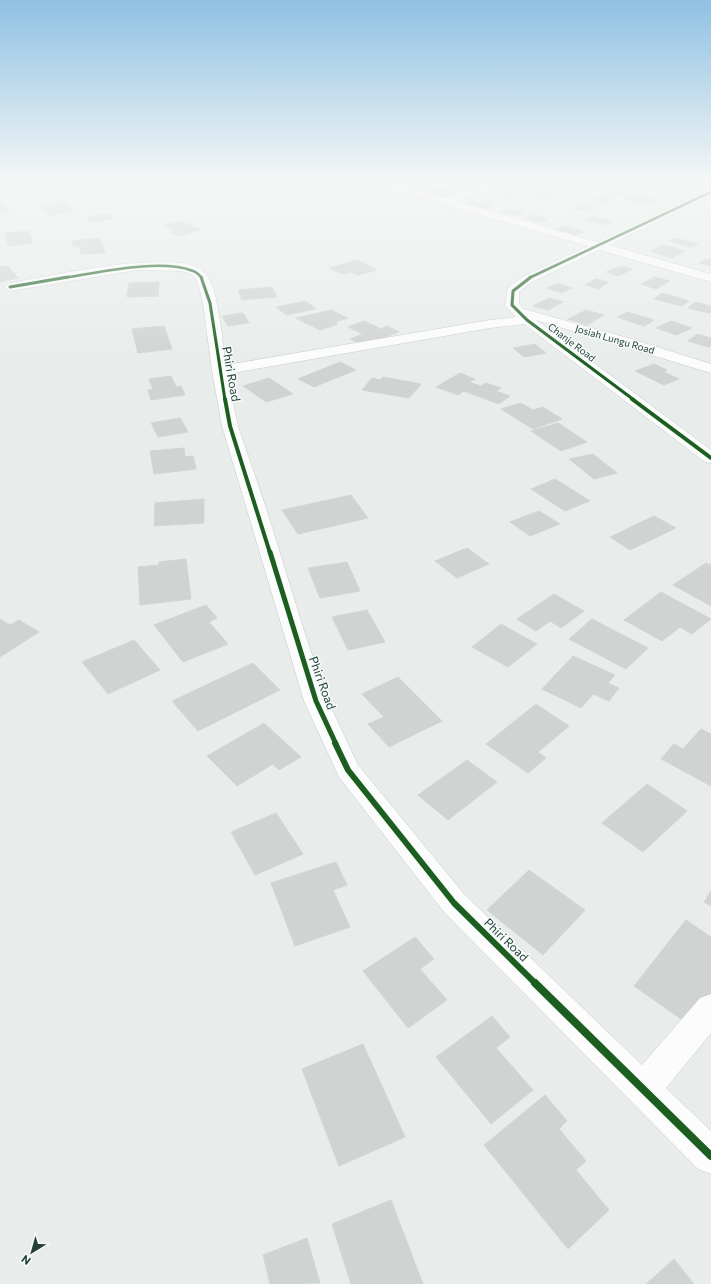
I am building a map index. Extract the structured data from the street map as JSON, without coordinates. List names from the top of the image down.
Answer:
{
  "streets": {
    "street": ["Josiah Lungu Road", "Chanje Road", "Phiri Road"]
  },
  "crossings": [
    ["Josiah Lungu Road", "Chanje Road"]
  ],
  "north": "bottom left"
}
